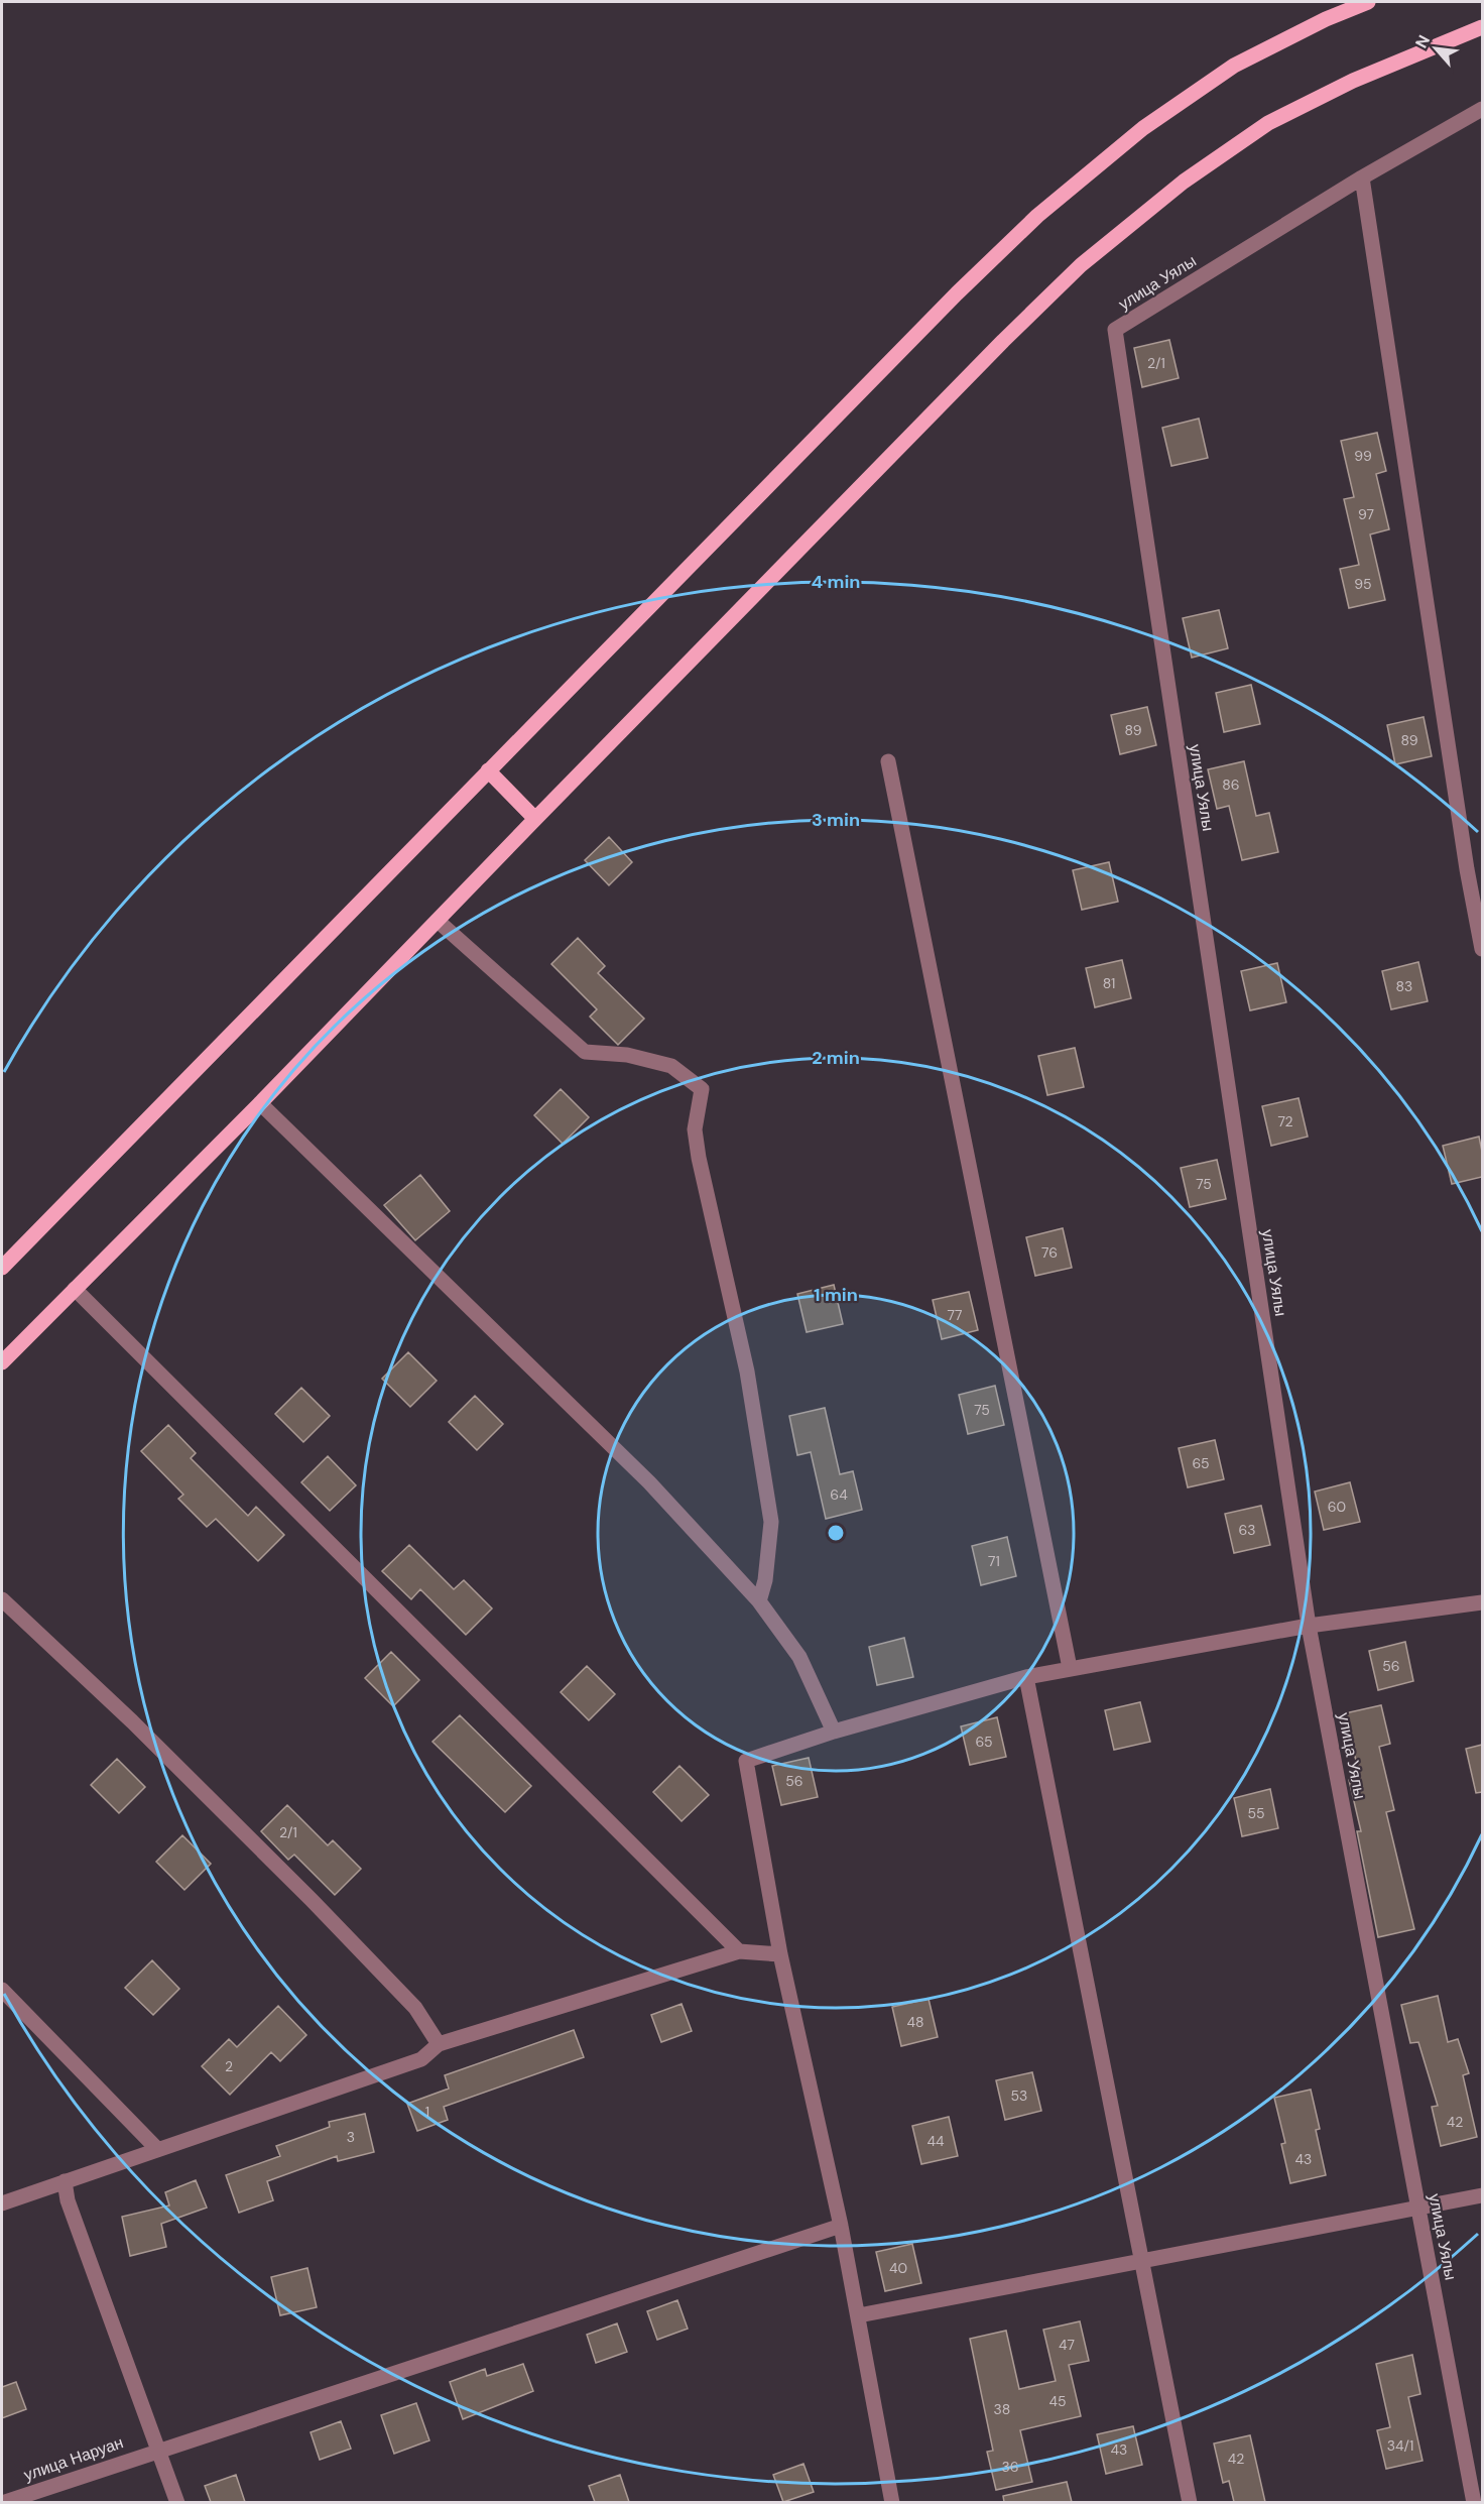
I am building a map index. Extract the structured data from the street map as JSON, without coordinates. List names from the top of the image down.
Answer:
{
  "streets": {
    "street": ["улица Уялы", "улица Наруан"]
  },
  "house_numbers": [
    "2/1",
    "99",
    "97",
    "95",
    "89",
    "89",
    "86",
    "81",
    "83",
    "72",
    "75",
    "76",
    "77",
    "75",
    "65",
    "64",
    "60",
    "63",
    "71",
    "56",
    "65",
    "56",
    "55",
    "2/1",
    "48",
    "2",
    "53",
    "1",
    "42",
    "3",
    "44",
    "43",
    "40",
    "47",
    "45",
    "38",
    "34/1",
    "43",
    "42",
    "36"
  ],
  "north": "top left",
  "rings": [
    "4 min",
    "3 min",
    "2 min",
    "1 min"
  ]
}
